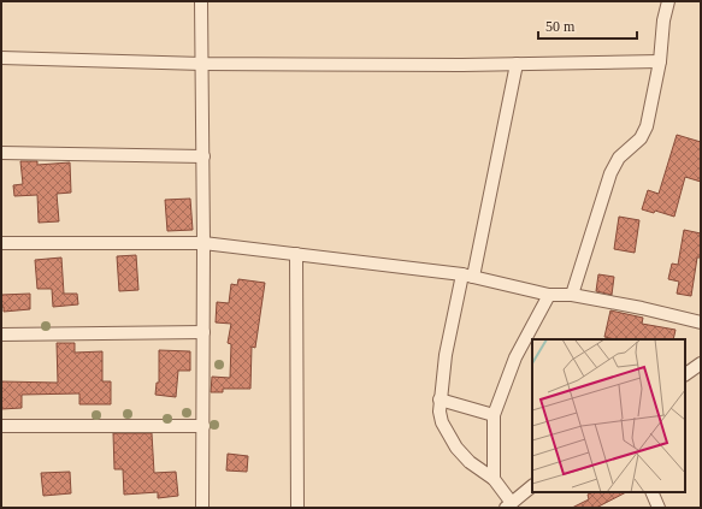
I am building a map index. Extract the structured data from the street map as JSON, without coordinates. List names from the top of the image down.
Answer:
{
  "scale_bar": "50 m"
}
